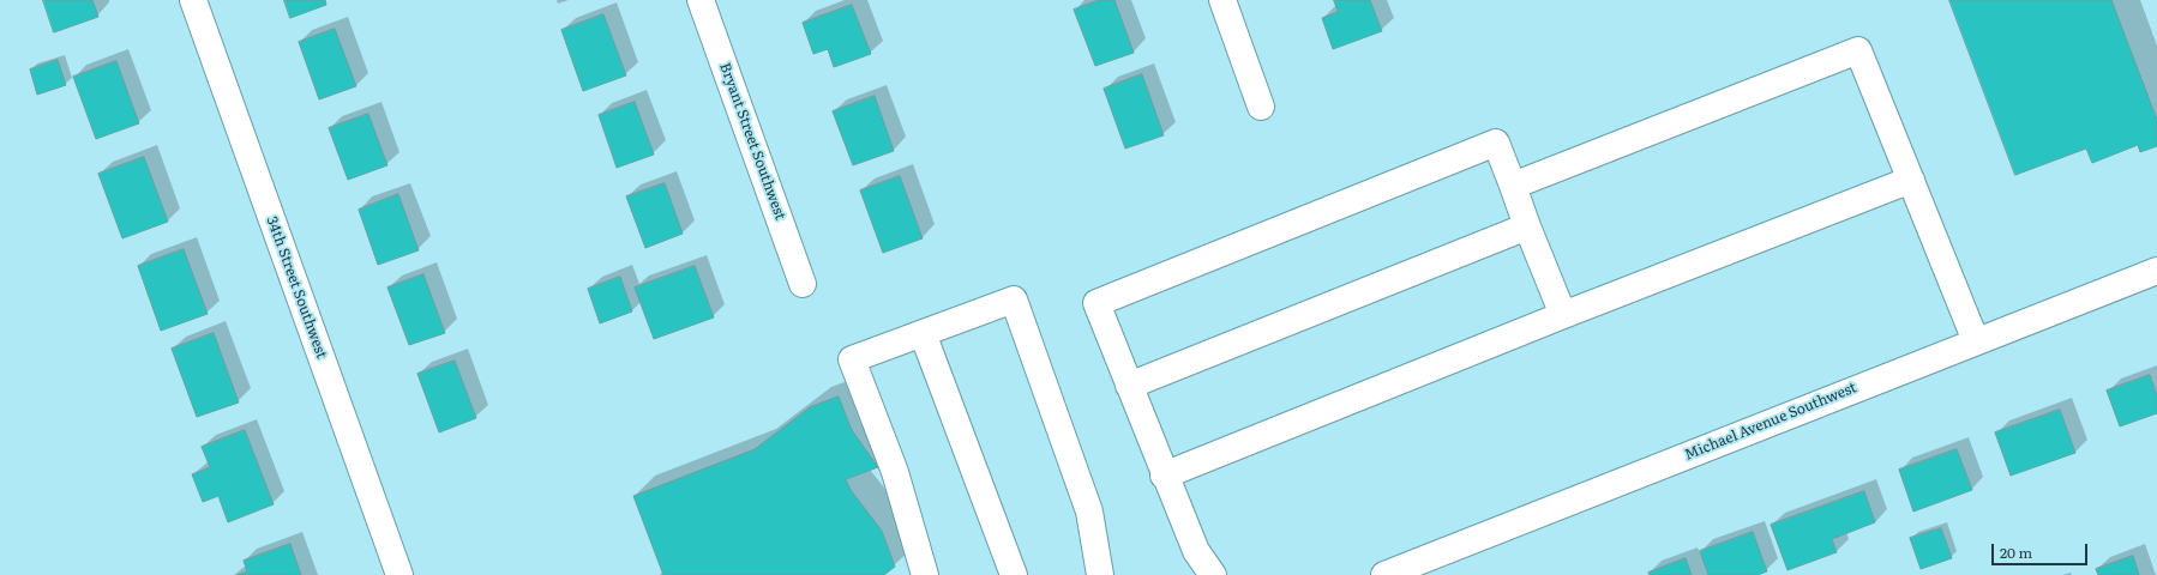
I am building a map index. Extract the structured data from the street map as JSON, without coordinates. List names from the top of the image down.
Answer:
{
  "streets": {
    "street": ["Bryant Street Southwest", "34th Street Southwest", "Michael Avenue Southwest"]
  },
  "scale_bar": "20 m"
}
